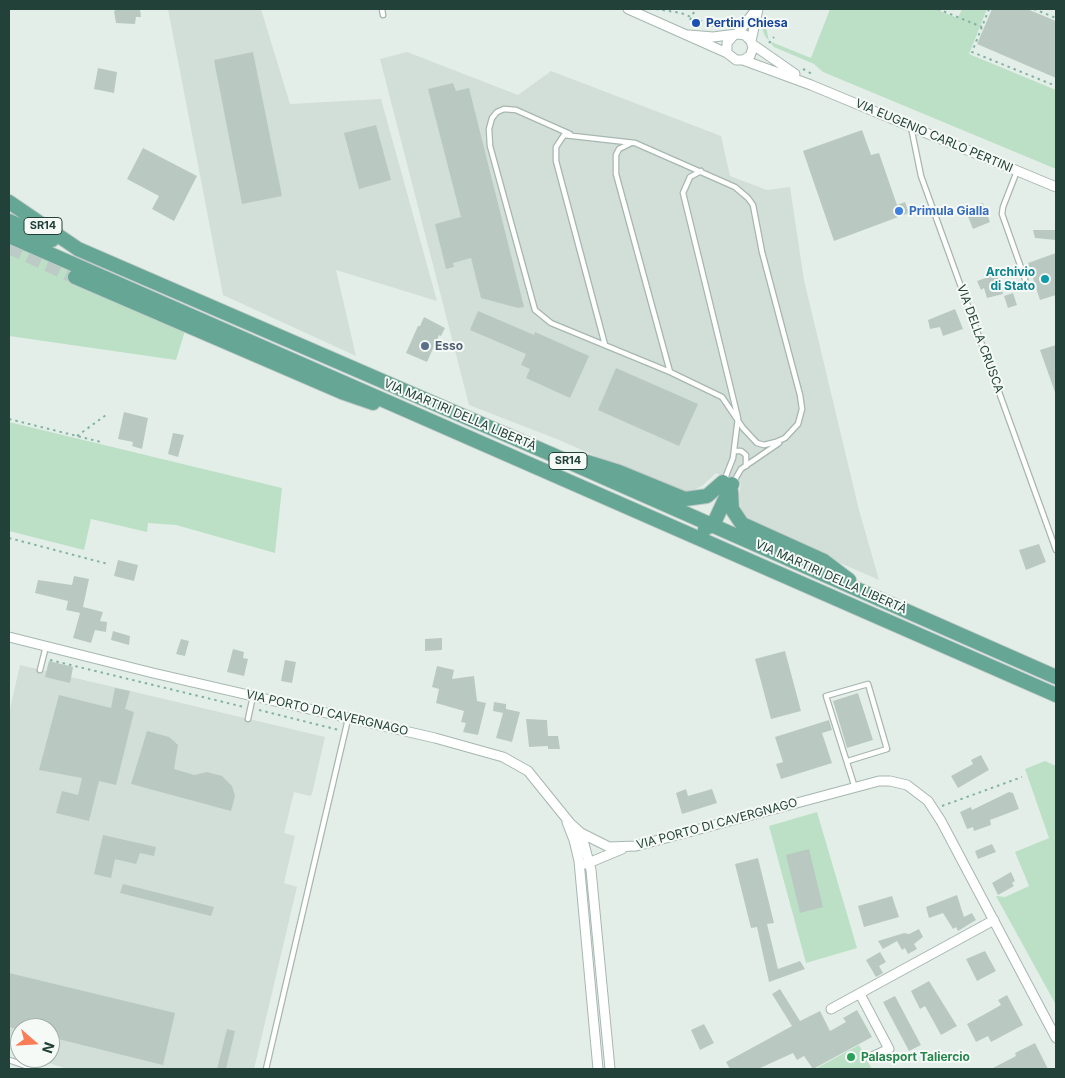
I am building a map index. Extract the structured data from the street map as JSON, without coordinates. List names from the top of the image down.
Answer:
{
  "streets": {
    "main road": ["SR14", "VIA MARTIRI DELLA LIBERTÀ"],
    "street": ["VIA EUGENIO CARLO PERTINI", "VIA PORTO DI CAVERGNAGO"],
    "lane": ["VIA DELLA CRUSCA"]
  },
  "crossings": [
    ["VIA EUGENIO CARLO PERTINI", "VIA DELLA CRUSCA"],
    ["SR14", "VIA MARTIRI DELLA LIBERTÀ"]
  ],
  "places": [
    "Pertini Chiesa",
    "Primula Gialla",
    "Archivio di Stato",
    "Esso",
    "Palasport Taliercio"
  ],
  "north": "right"
}
